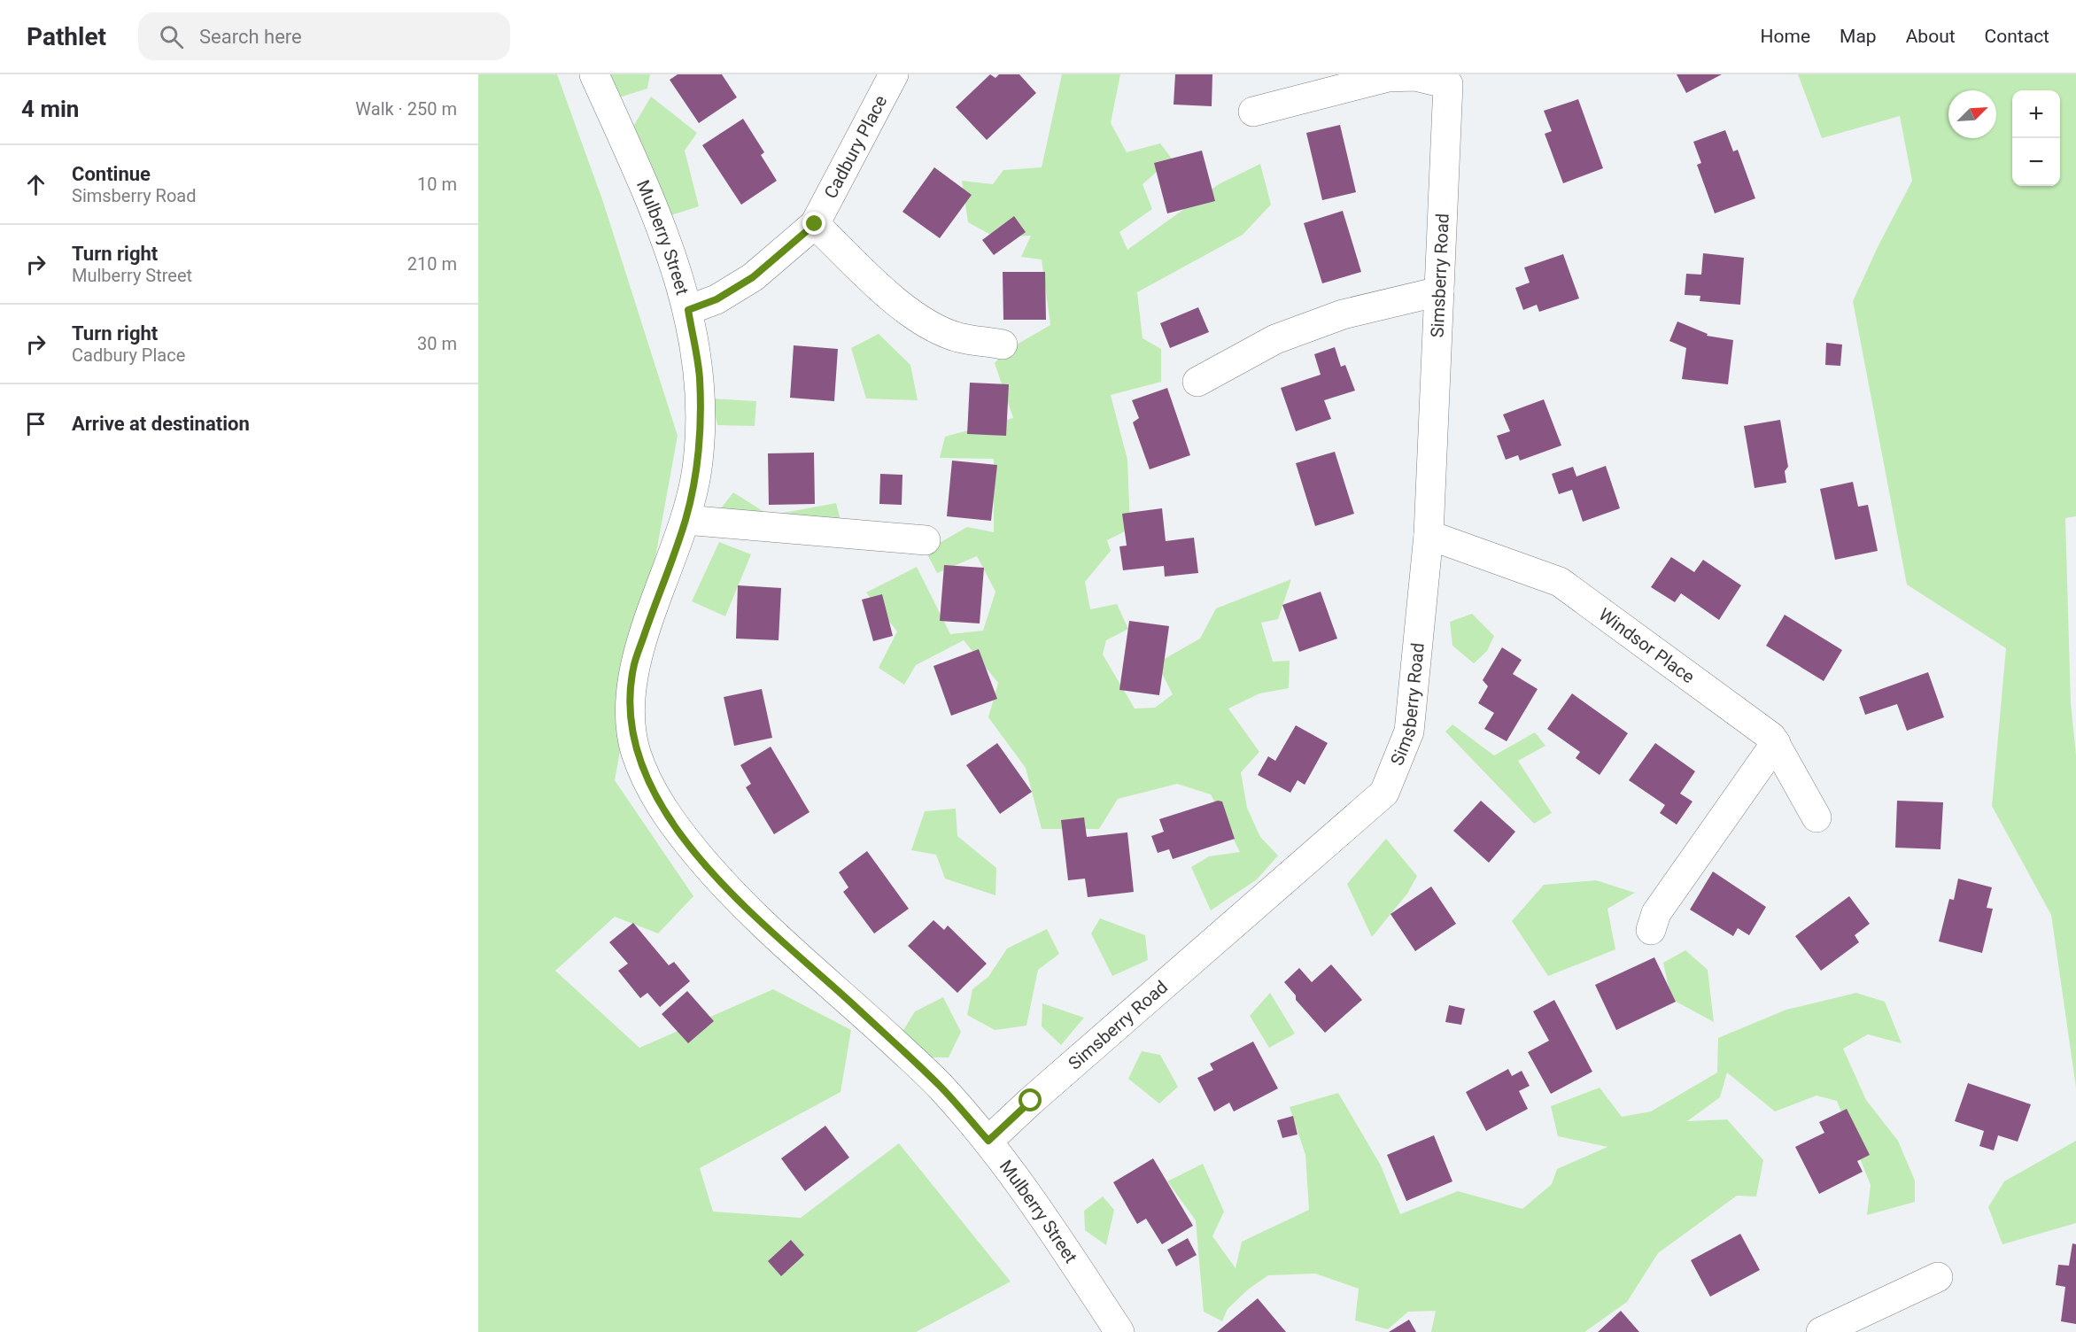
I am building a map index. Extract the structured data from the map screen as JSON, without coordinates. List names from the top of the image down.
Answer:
{
  "streets": {
    "street": [
      "Cadbury Place",
      "Mulberry Street",
      "Simsberry Road",
      "Windsor Place"
    ]
  },
  "crossings": [
    ["Cadbury Place", "Mulberry Street"],
    ["Mulberry Street", "Simsberry Road"],
    ["Simsberry Road", "Windsor Place"]
  ],
  "north": "top right",
  "page": {
    "header": "Pathlet",
    "search": "Search here",
    "nav": [
      "Home",
      "Map",
      "About",
      "Contact"
    ],
    "heading": ["4 min", "Walk · 250 m"],
    "map_buttons": ["+", "−"],
    "list": [
      ["Continue", "Simsberry Road", "10 m"],
      ["Turn right", "Mulberry Street", "210 m"],
      ["Turn right", "Cadbury Place", "30 m"],
      "Arrive at destination"
    ]
  }
}
